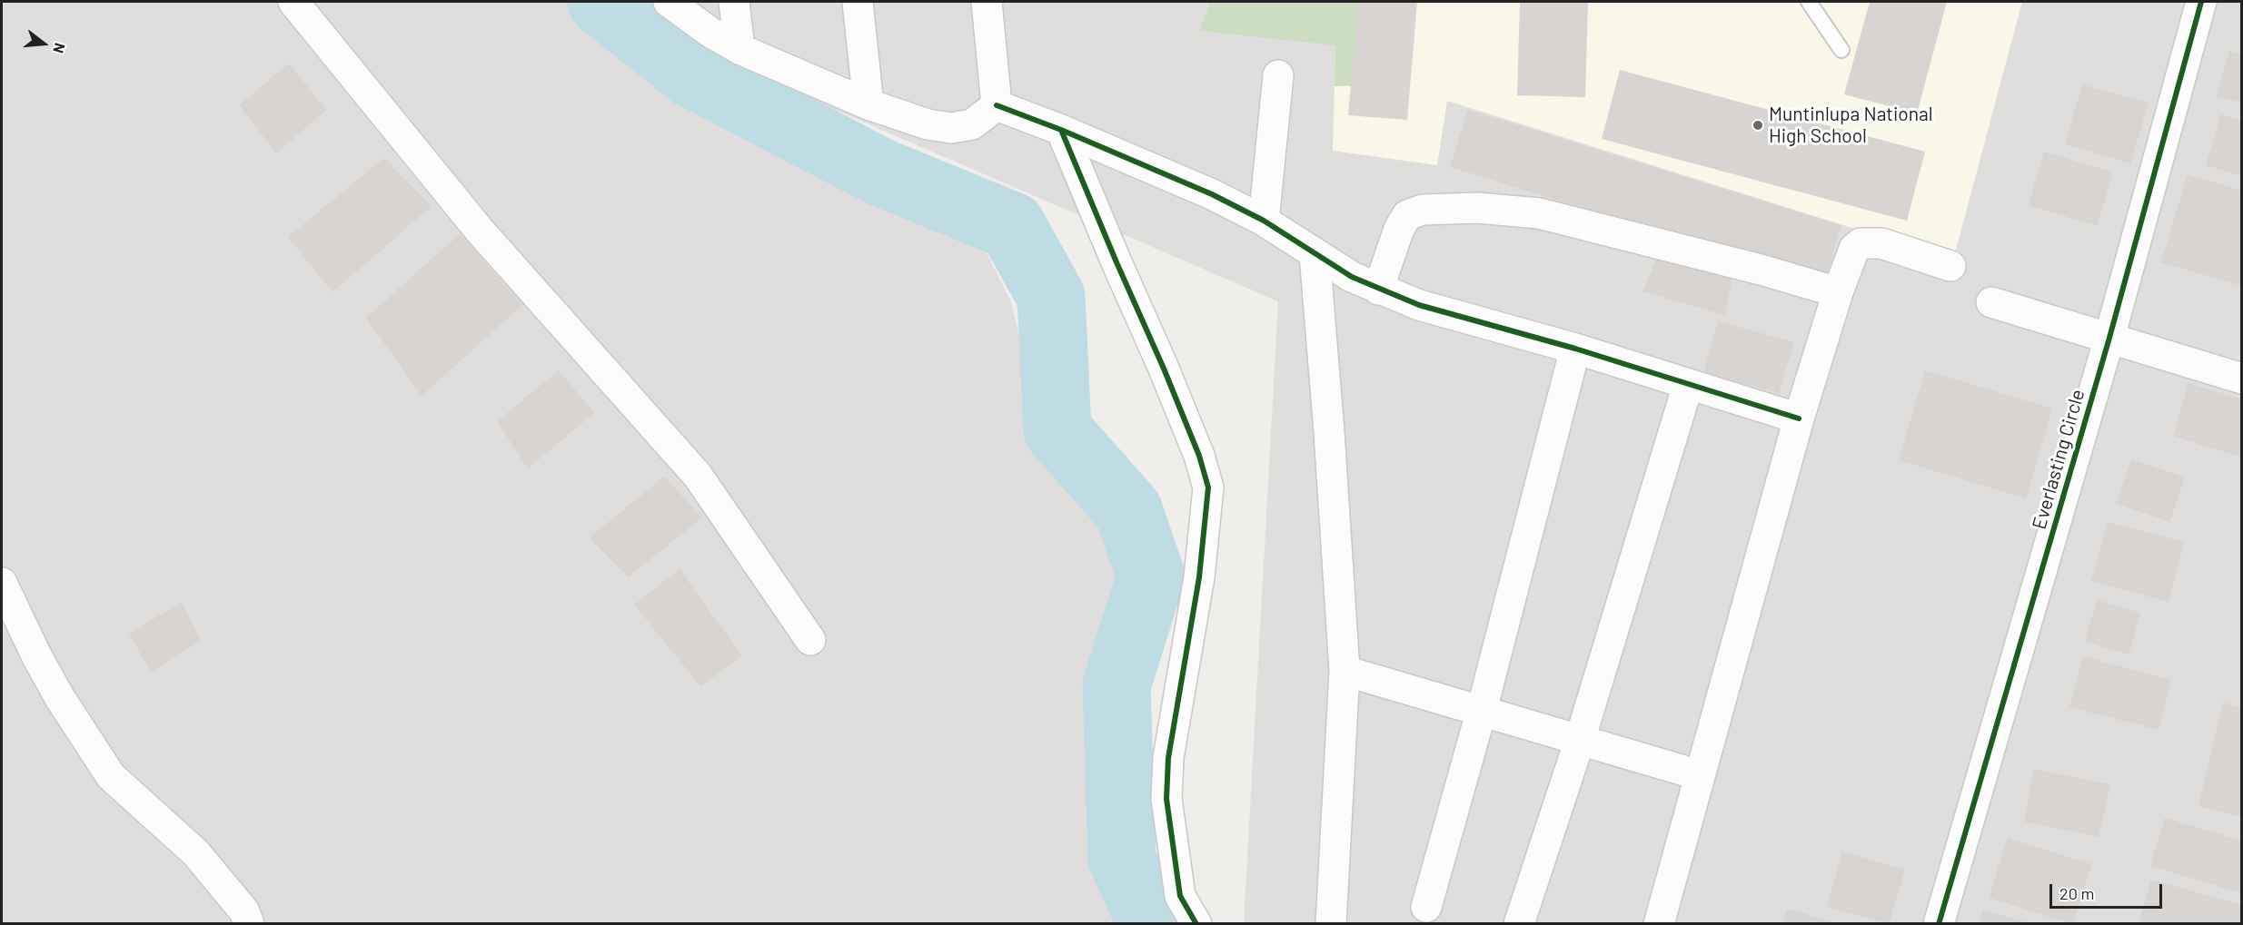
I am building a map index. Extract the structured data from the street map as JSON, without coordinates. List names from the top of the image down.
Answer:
{
  "streets": {
    "street": ["Everlasting Circle"]
  },
  "places": ["Muntinlupa National High School"],
  "scale_bar": "20 m",
  "north": "right"
}
